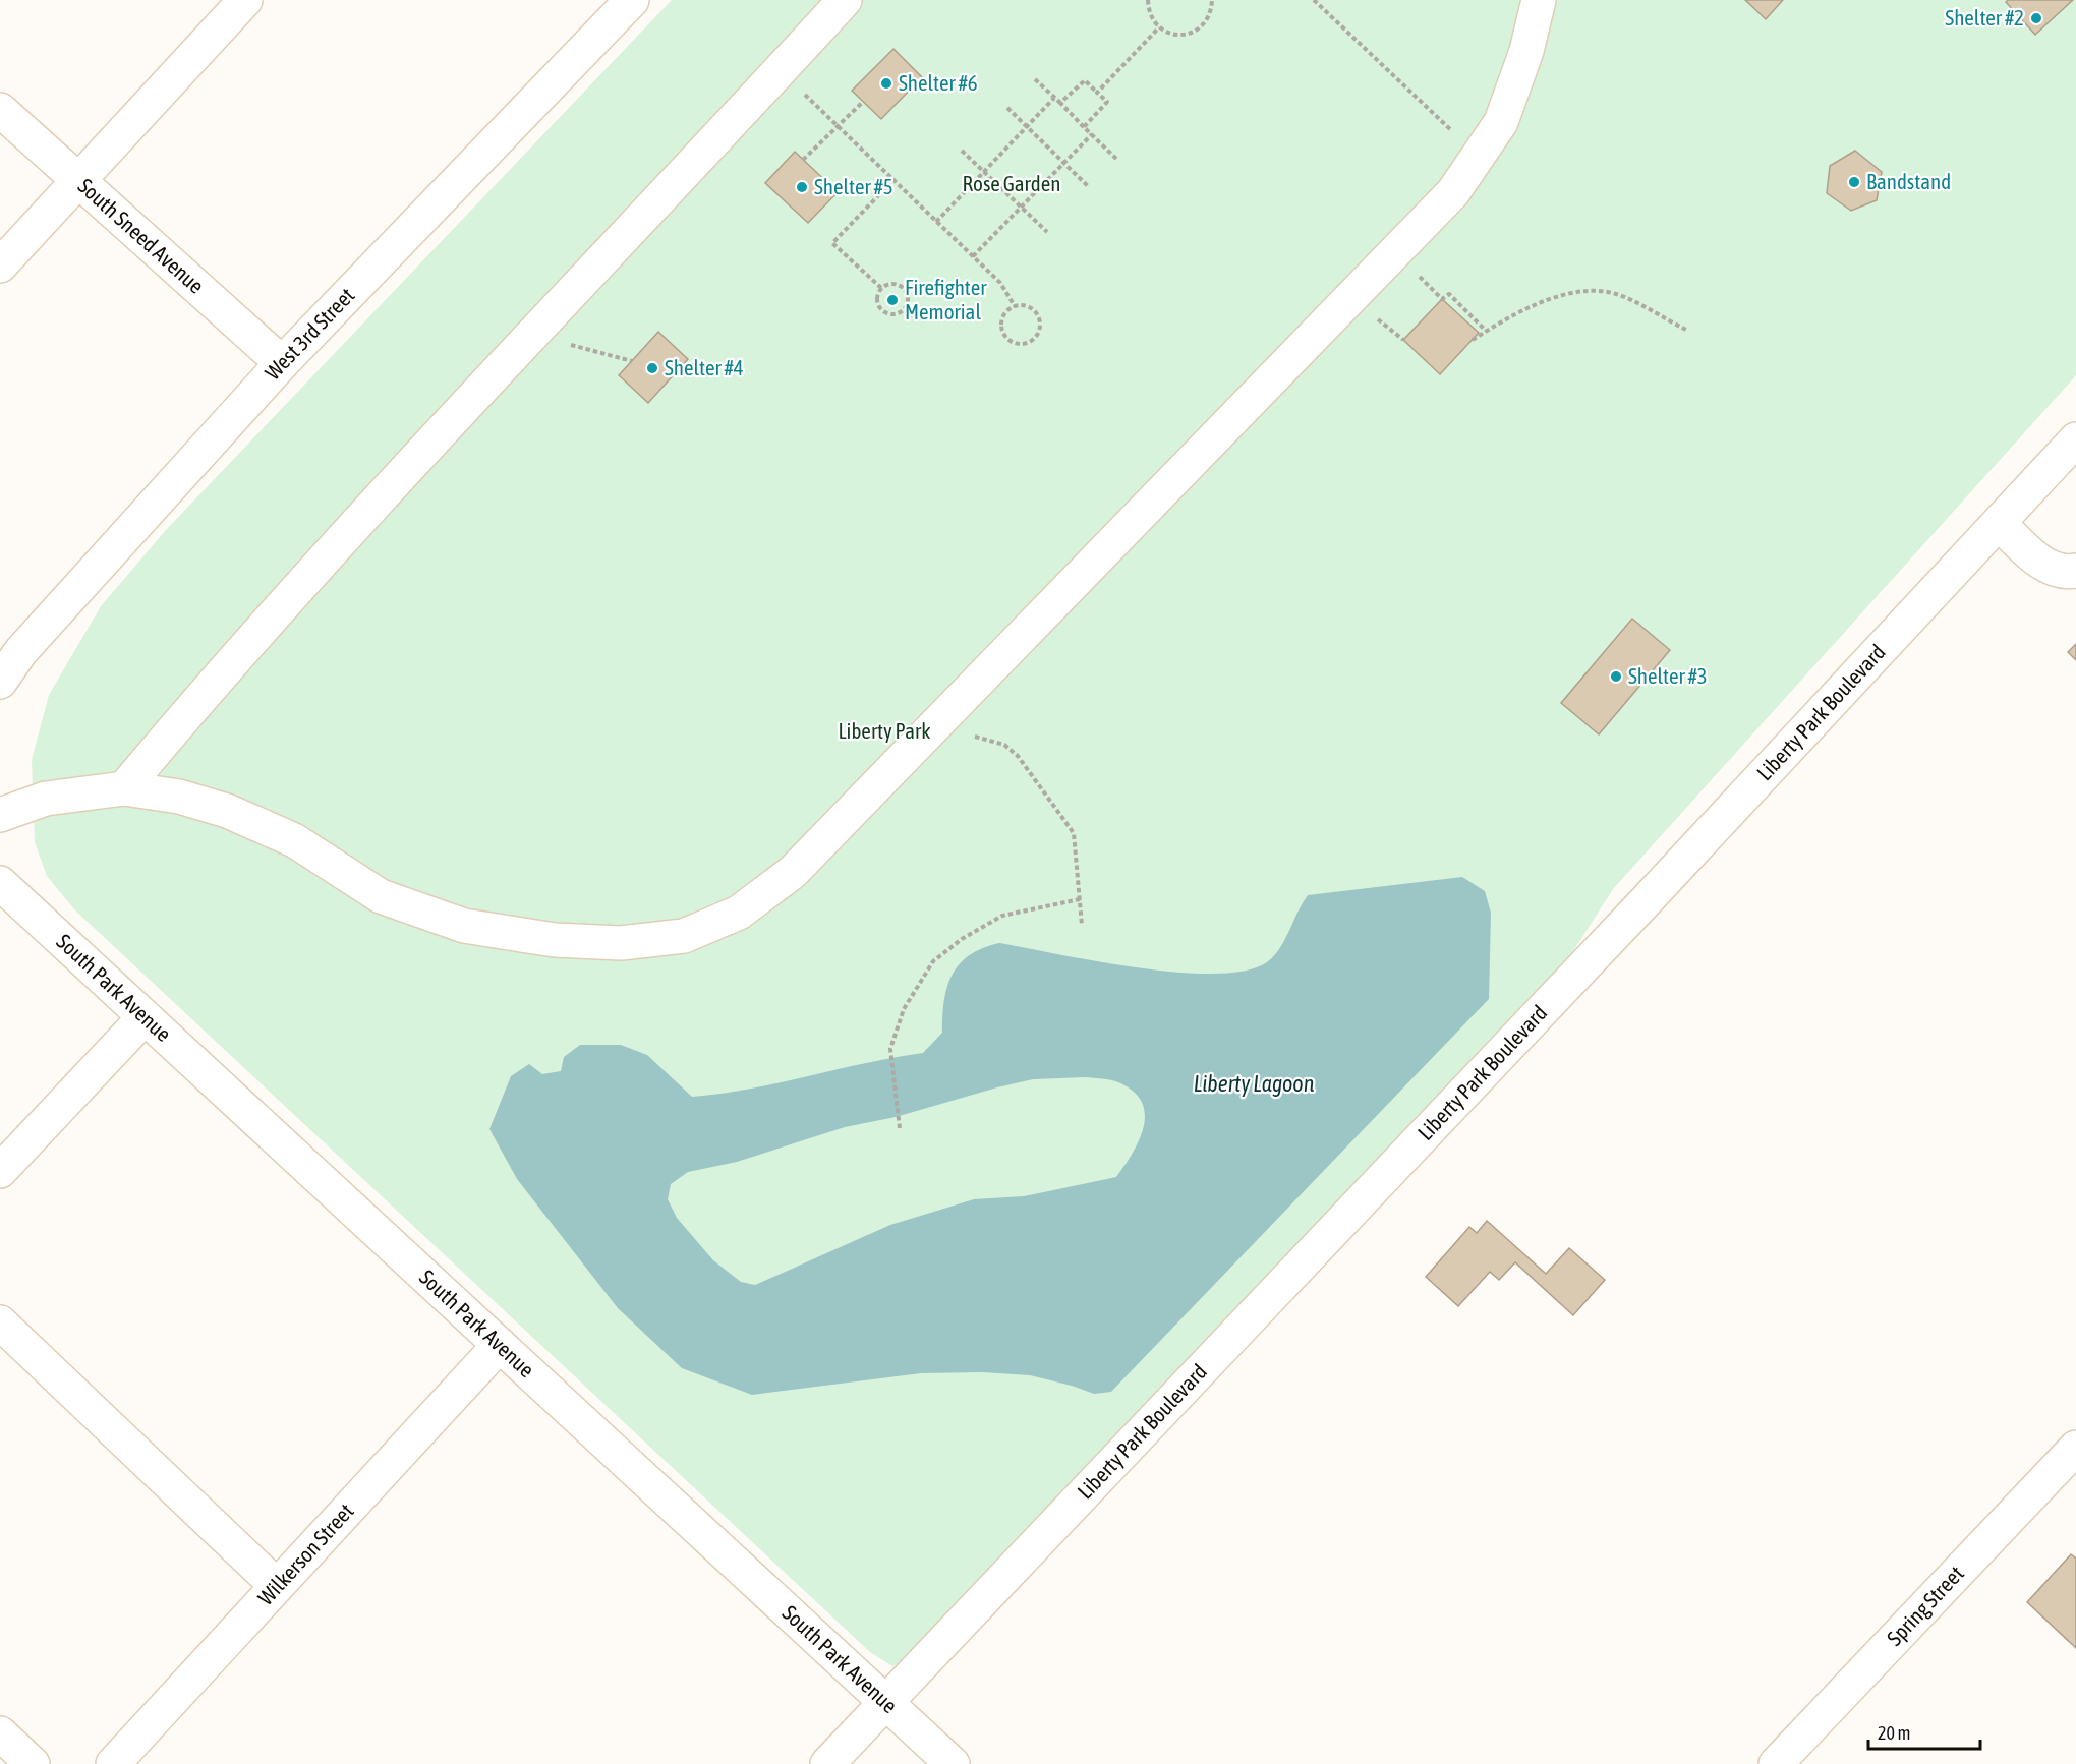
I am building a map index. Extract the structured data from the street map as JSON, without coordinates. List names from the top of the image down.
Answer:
{
  "streets": {
    "street": [
      "South Sneed Avenue",
      "West 3rd Street",
      "Liberty Park Boulevard",
      "South Park Avenue",
      "Wilkerson Street",
      "Spring Street"
    ]
  },
  "crossings": [
    ["South Sneed Avenue", "West 3rd Street"],
    ["Liberty Park Boulevard", "South Park Avenue"],
    ["South Park Avenue", "Wilkerson Street"]
  ],
  "water": ["Liberty Lagoon"],
  "parks": ["Rose Garden", "Liberty Park"],
  "places": [
    "Shelter #2",
    "Shelter #6",
    "Bandstand",
    "Shelter #5",
    "Firefighter Memorial",
    "Shelter #4",
    "Shelter #3"
  ],
  "scale_bar": "20 m"
}
